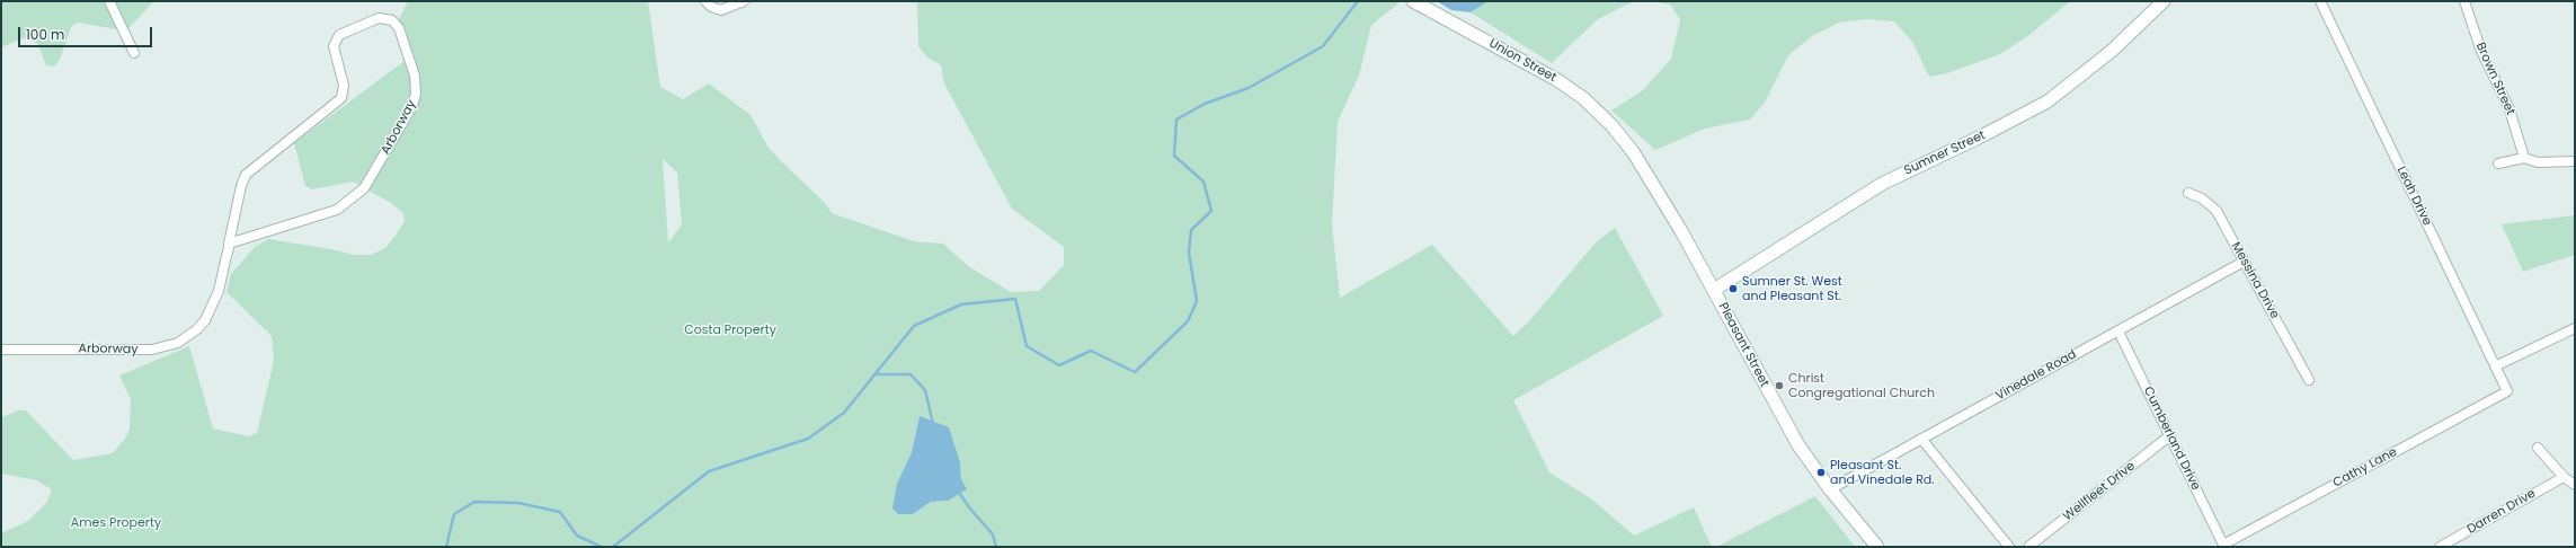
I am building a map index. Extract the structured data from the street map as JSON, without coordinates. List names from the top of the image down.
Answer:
{
  "streets": {
    "main road": ["Union Street", "Sumner Street", "Pleasant Street"],
    "street": [
      "Brown Street",
      "Arborway",
      "Leah Drive",
      "Messina Drive",
      "Vinedale Road",
      "Cumberland Drive",
      "Cathy Lane",
      "Wellfleet Drive",
      "Darren Drive"
    ]
  },
  "crossings": [
    ["Union Street", "Pleasant Street"],
    ["Sumner Street", "Pleasant Street"],
    ["Leah Drive", "Cathy Lane"],
    ["Messina Drive", "Vinedale Road"],
    ["Pleasant Street", "Vinedale Road"],
    ["Vinedale Road", "Cumberland Drive"],
    ["Cumberland Drive", "Cathy Lane"],
    ["Cumberland Drive", "Wellfleet Drive"]
  ],
  "parks": ["Costa Property", "Ames Property"],
  "places": ["Sumner St. West and Pleasant St.", "Christ Congregational Church", "Pleasant St. and Vinedale Rd."],
  "scale_bar": "100 m"
}
